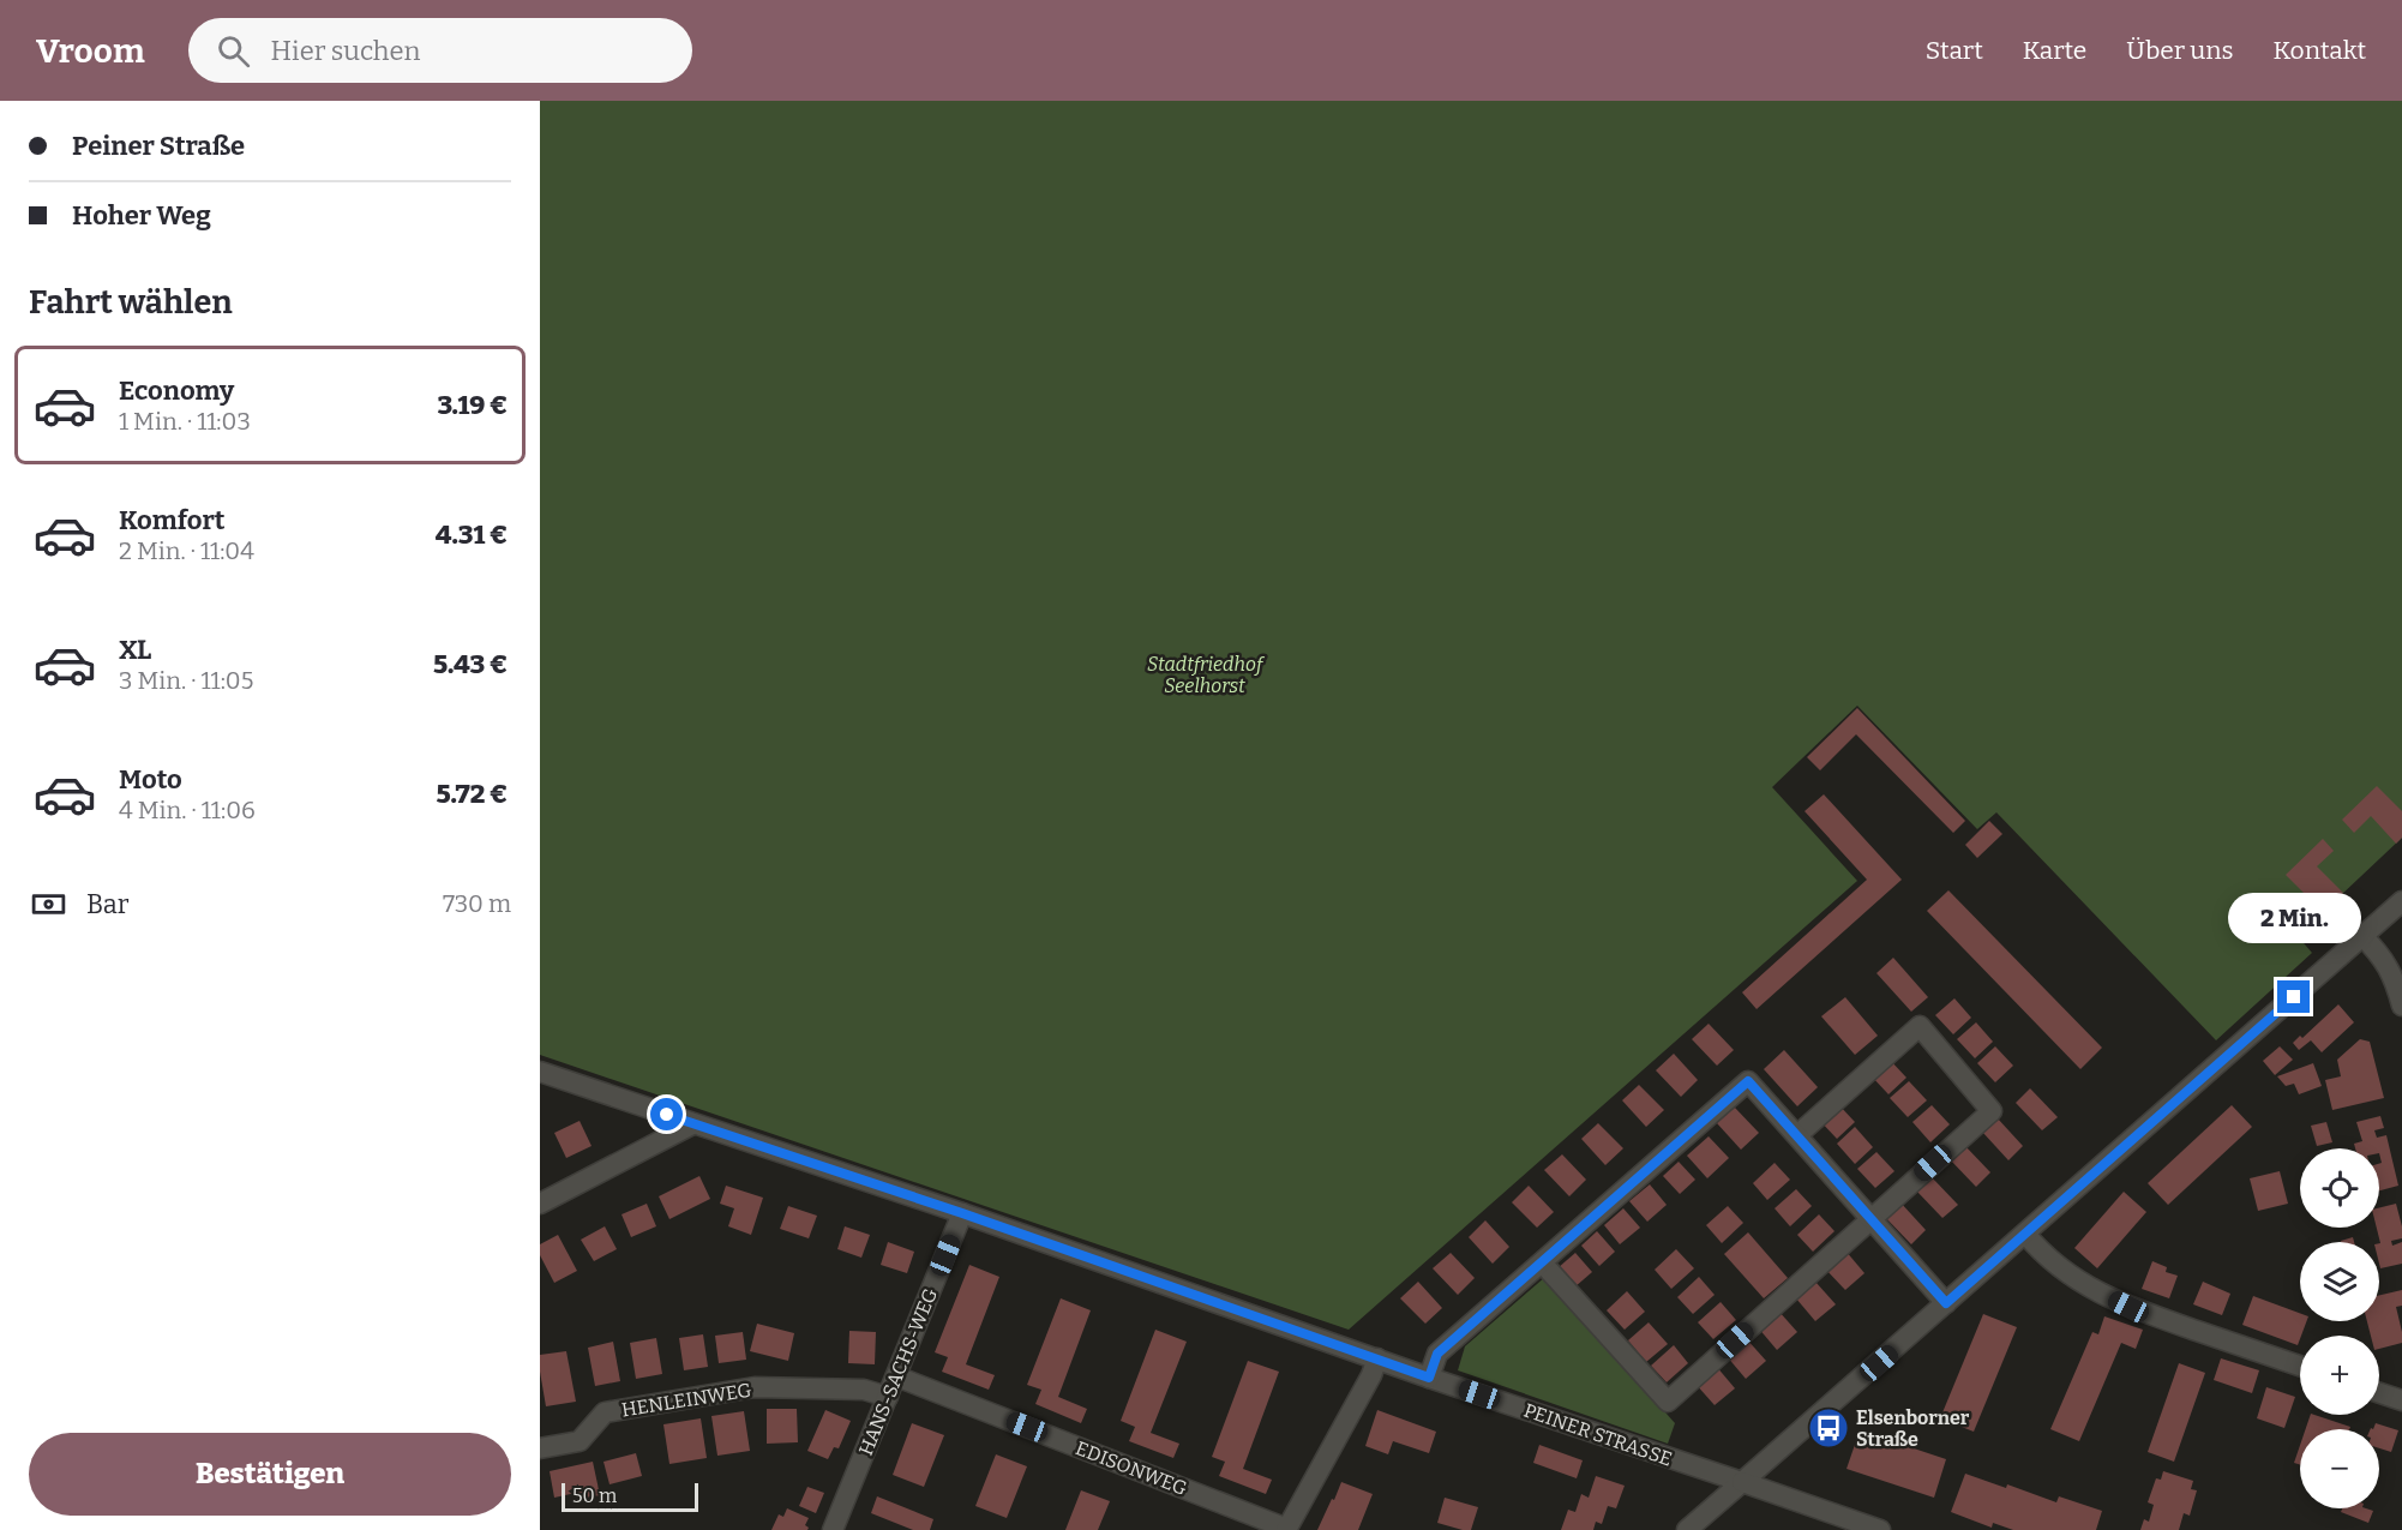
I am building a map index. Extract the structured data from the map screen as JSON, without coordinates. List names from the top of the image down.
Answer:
{
  "streets": {
    "street": [
      "HANS-SACHS-WEG",
      "HENLEINWEG",
      "PEINER STRASSE",
      "EDISONWEG"
    ]
  },
  "crossings": [
    ["HANS-SACHS-WEG", "HENLEINWEG"],
    ["HANS-SACHS-WEG", "PEINER STRASSE"],
    ["HANS-SACHS-WEG", "EDISONWEG"]
  ],
  "parks": ["Stadtfriedhof Seelhorst"],
  "places": {
    "bus stop": ["Elsenborner Straße"]
  },
  "scale_bar": "50 m",
  "page": {
    "header": "Vroom",
    "search": "Hier suchen",
    "nav": [
      "Start",
      "Karte",
      "Über uns",
      "Kontakt"
    ],
    "banner": ["Peiner Straße", "Hoher Weg"],
    "heading": "Fahrt wählen",
    "list": [
      {
        "name": "Economy",
        "note": "1 Min. · 11:03",
        "value": "3.19 €"
      },
      {
        "name": "Komfort",
        "note": "2 Min. · 11:04",
        "value": "4.31 €"
      },
      {
        "name": "XL",
        "note": "3 Min. · 11:05",
        "value": "5.43 €"
      },
      {
        "name": "Moto",
        "note": "4 Min. · 11:06",
        "value": "5.72 €"
      }
    ],
    "pay": ["Bar", "730 m"],
    "bubble": "2 Min.",
    "map_buttons": ["+", "−"],
    "buttons": "Bestätigen",
    "scale": "50 m"
  }
}
